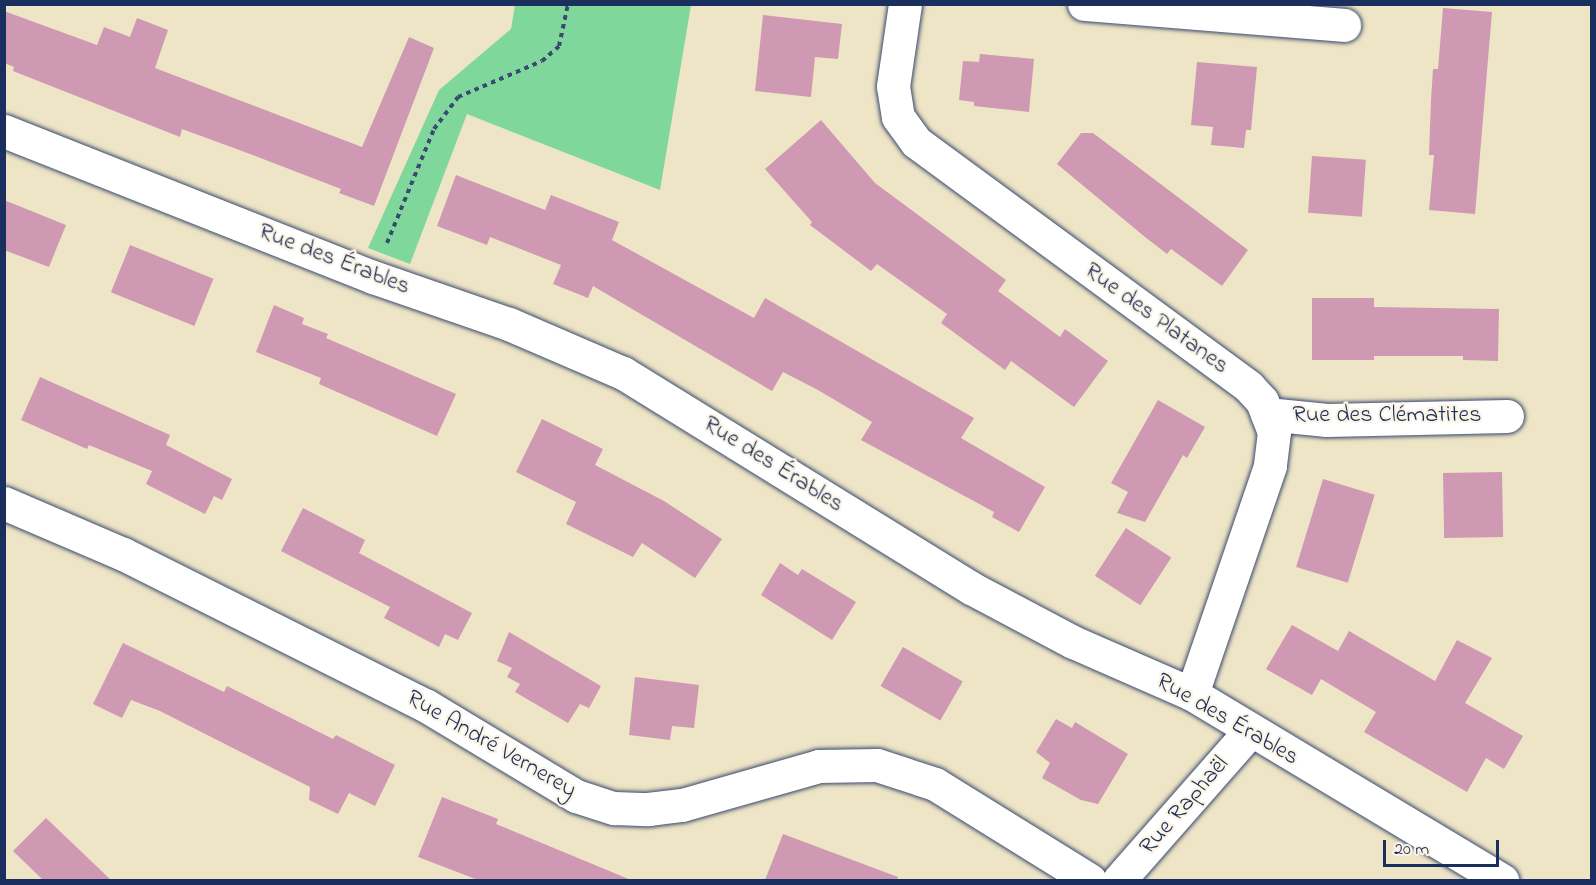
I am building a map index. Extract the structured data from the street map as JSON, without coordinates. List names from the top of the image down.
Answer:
{
  "streets": {
    "street": [
      "Rue des Érables",
      "Rue des Platanes",
      "Rue des Clématites",
      "Rue André Vernerey",
      "Rue Raphaël"
    ]
  },
  "crossings": [
    ["Rue des Érables", "Rue des Platanes"],
    ["Rue des Érables", "Rue Raphaël"],
    ["Rue des Platanes", "Rue des Clématites"]
  ],
  "scale_bar": "20 m"
}
